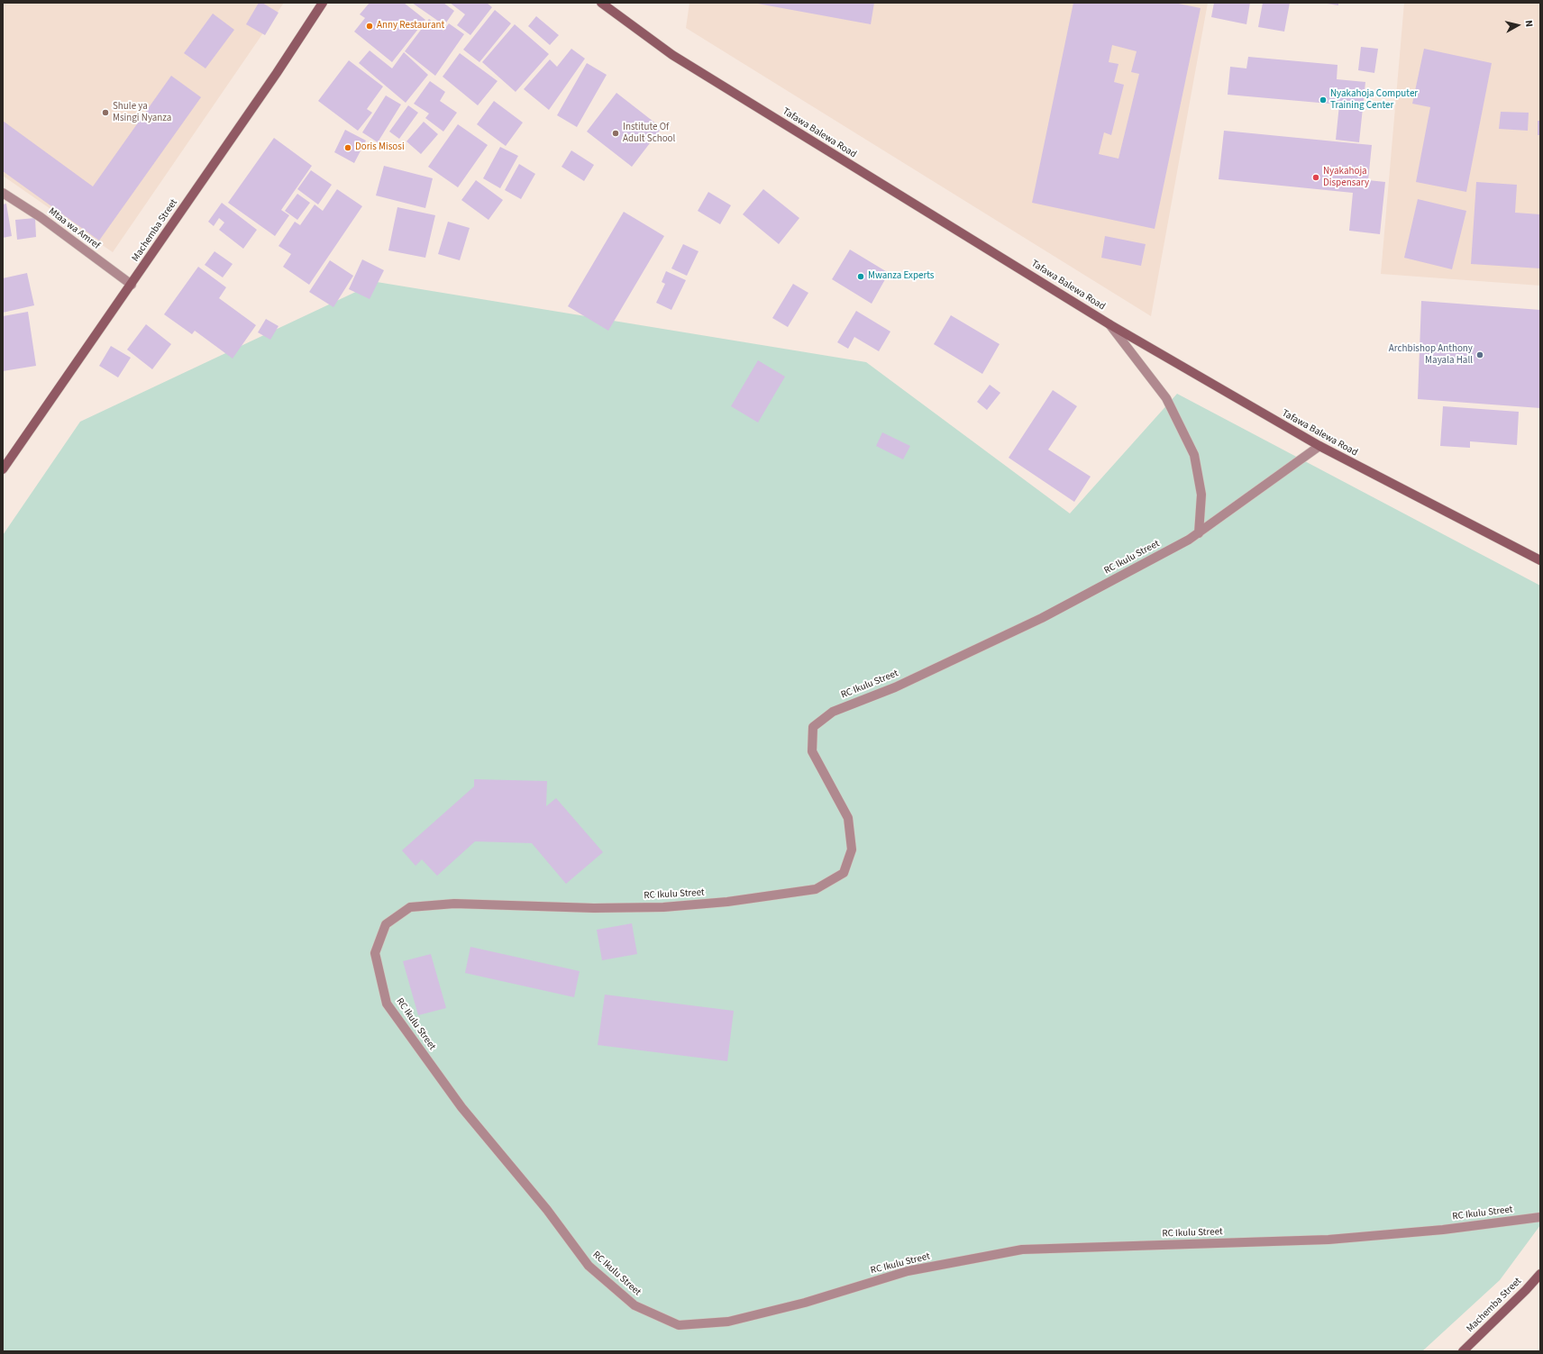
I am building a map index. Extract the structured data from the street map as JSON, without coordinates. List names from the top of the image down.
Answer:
{
  "streets": {
    "main road": ["Tafawa Balewa Road", "Machemba Street"],
    "lane": ["Mtaa wa Amref", "RC Ikulu Street"]
  },
  "crossings": [
    ["Tafawa Balewa Road", "RC Ikulu Street"],
    ["Mtaa wa Amref", "Machemba Street"]
  ],
  "places": [
    "Anny Restaurant",
    "Nyakahoja Computer Training Center",
    "Shule ya Msingi Nyanza",
    "Institute Of Adult School",
    "Doris Misosi",
    "Nyakahoja Dispensary",
    "Mwanza Experts",
    "Archbishop Anthony Mayala Hall"
  ],
  "north": "right"
}
